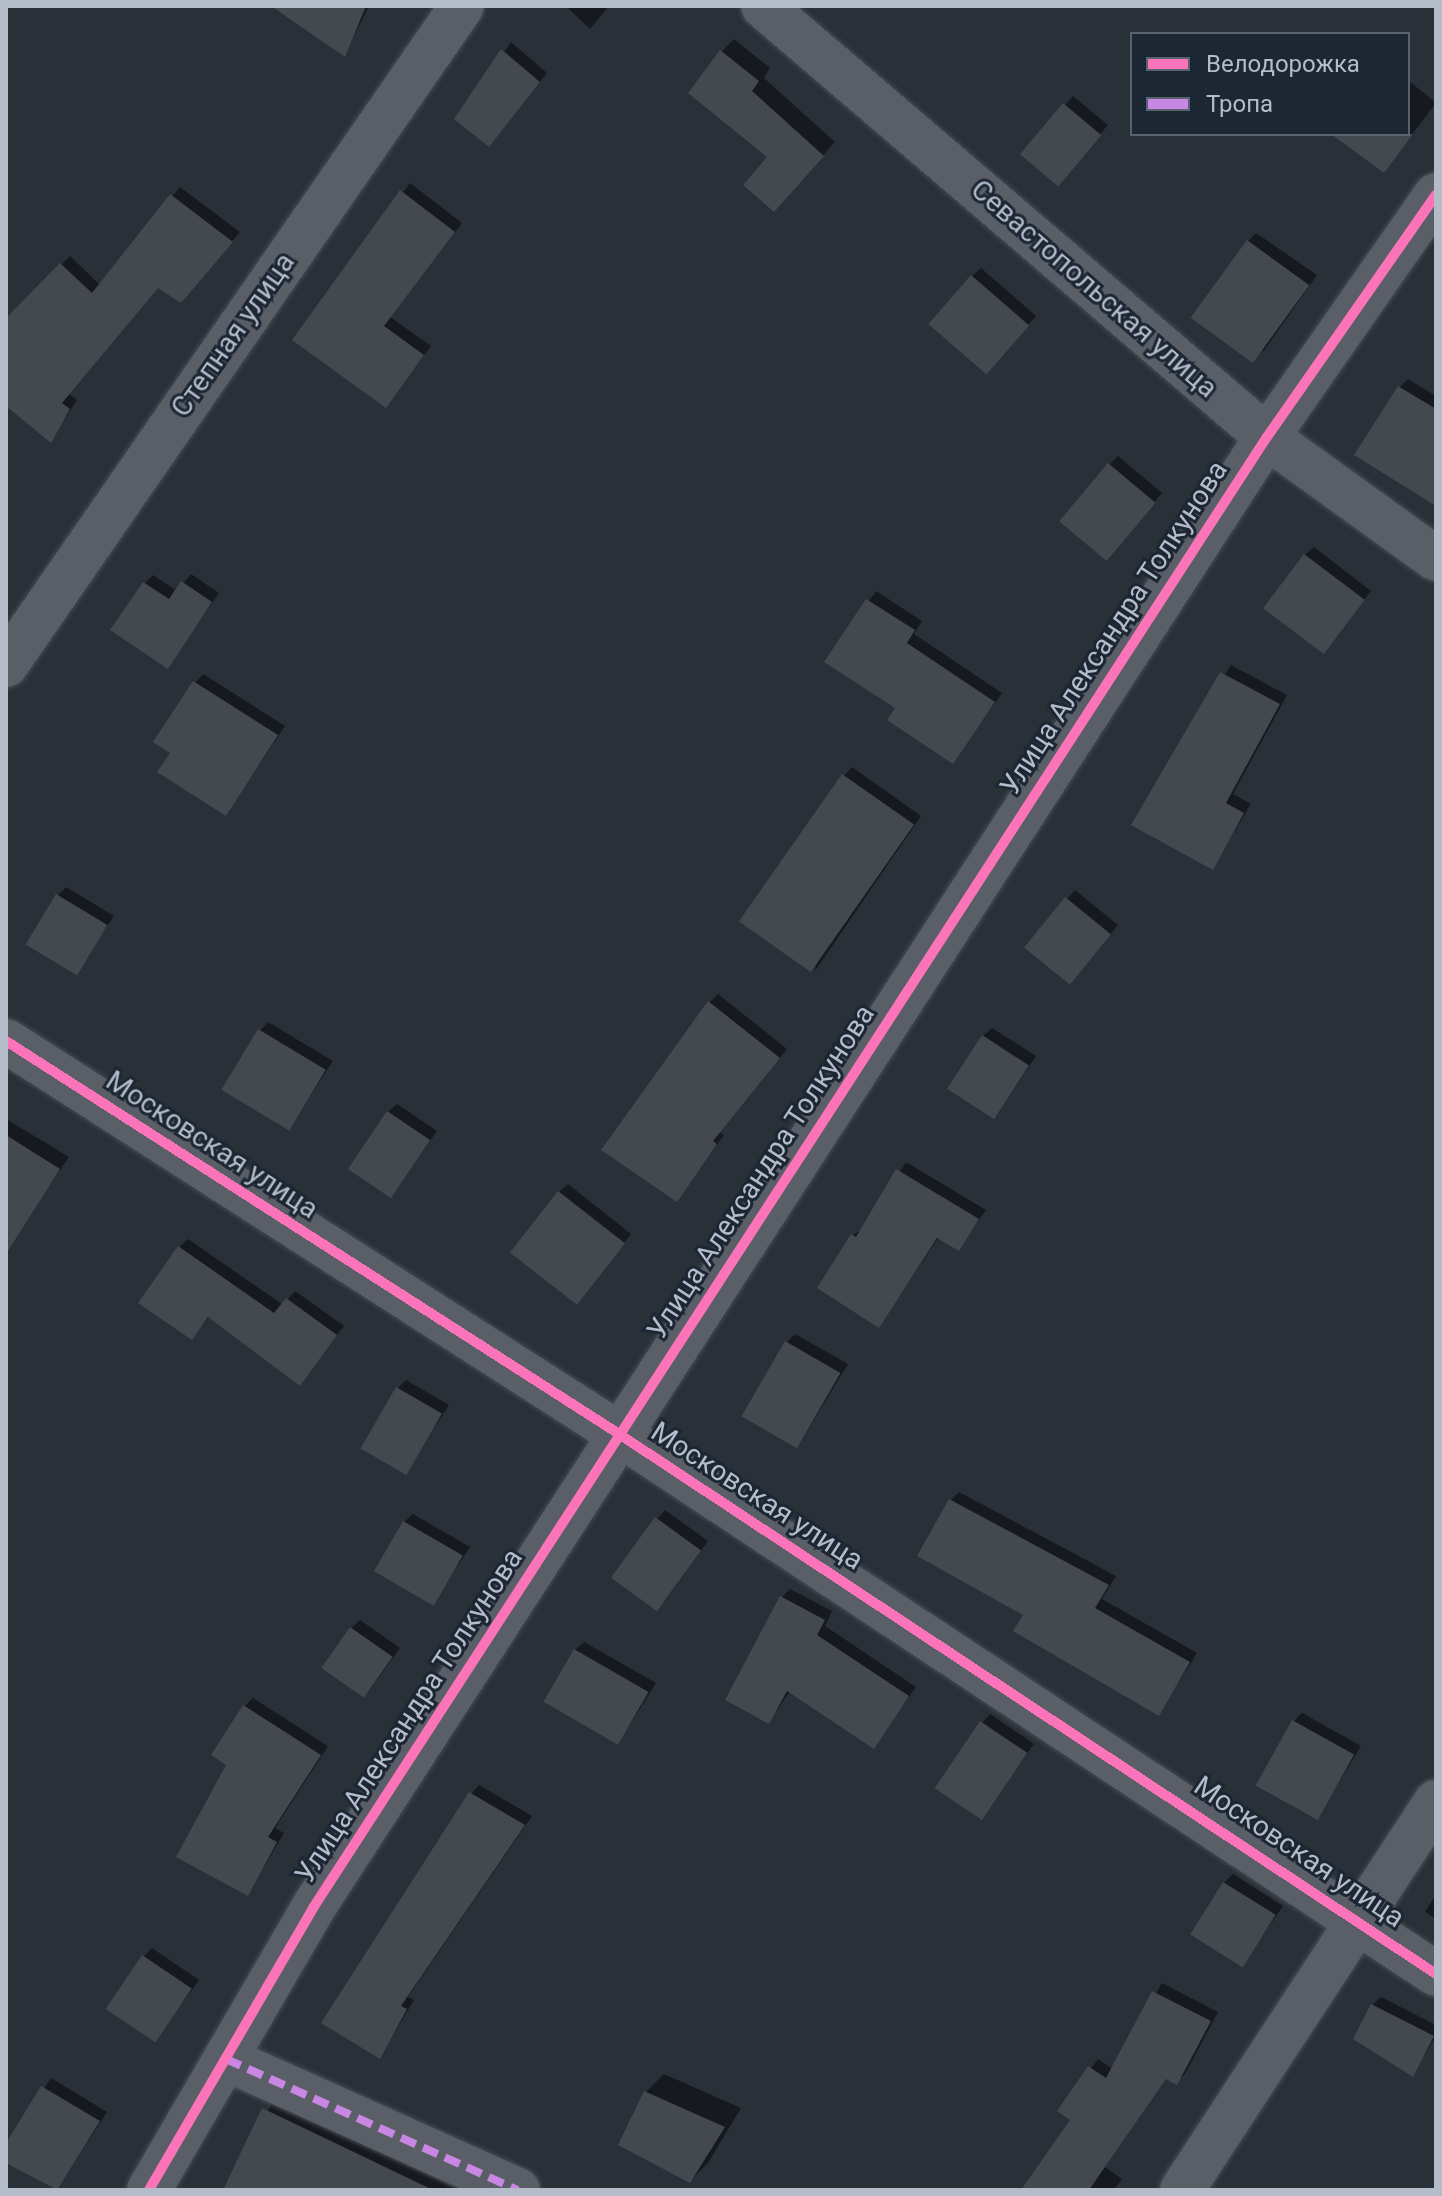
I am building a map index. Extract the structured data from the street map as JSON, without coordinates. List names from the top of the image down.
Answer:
{
  "streets": {
    "street": [
      "Севастопольская улица",
      "Степная улица",
      "Улица Александра Толкунова",
      "Московская улица"
    ]
  },
  "crossings": [
    ["Севастопольская улица", "Улица Александра Толкунова"],
    ["Улица Александра Толкунова", "Московская улица"]
  ],
  "legend": ["Велодорожка", "Тропа"]
}
